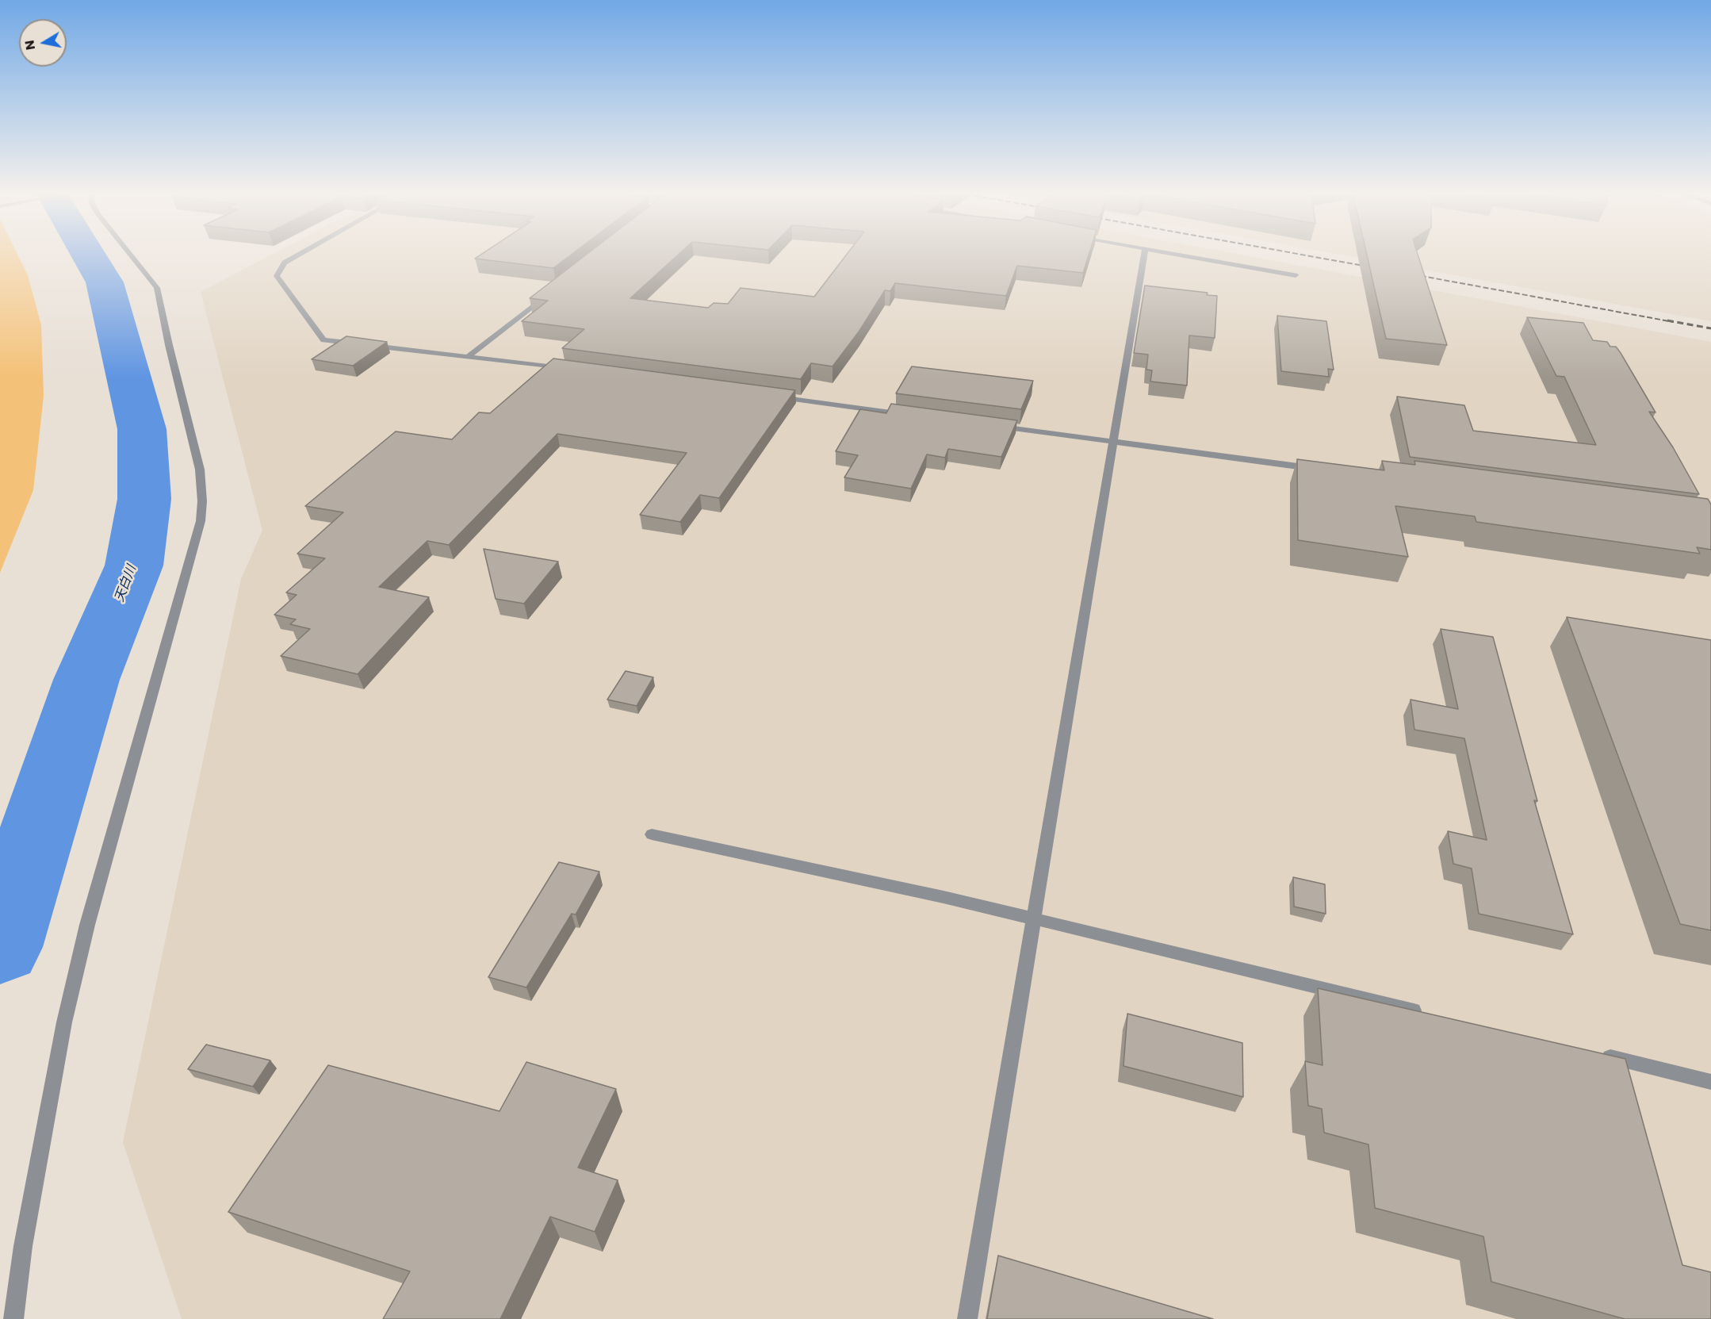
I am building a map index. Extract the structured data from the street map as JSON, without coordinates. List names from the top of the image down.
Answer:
{
  "water": ["天白川"],
  "north": "left"
}
